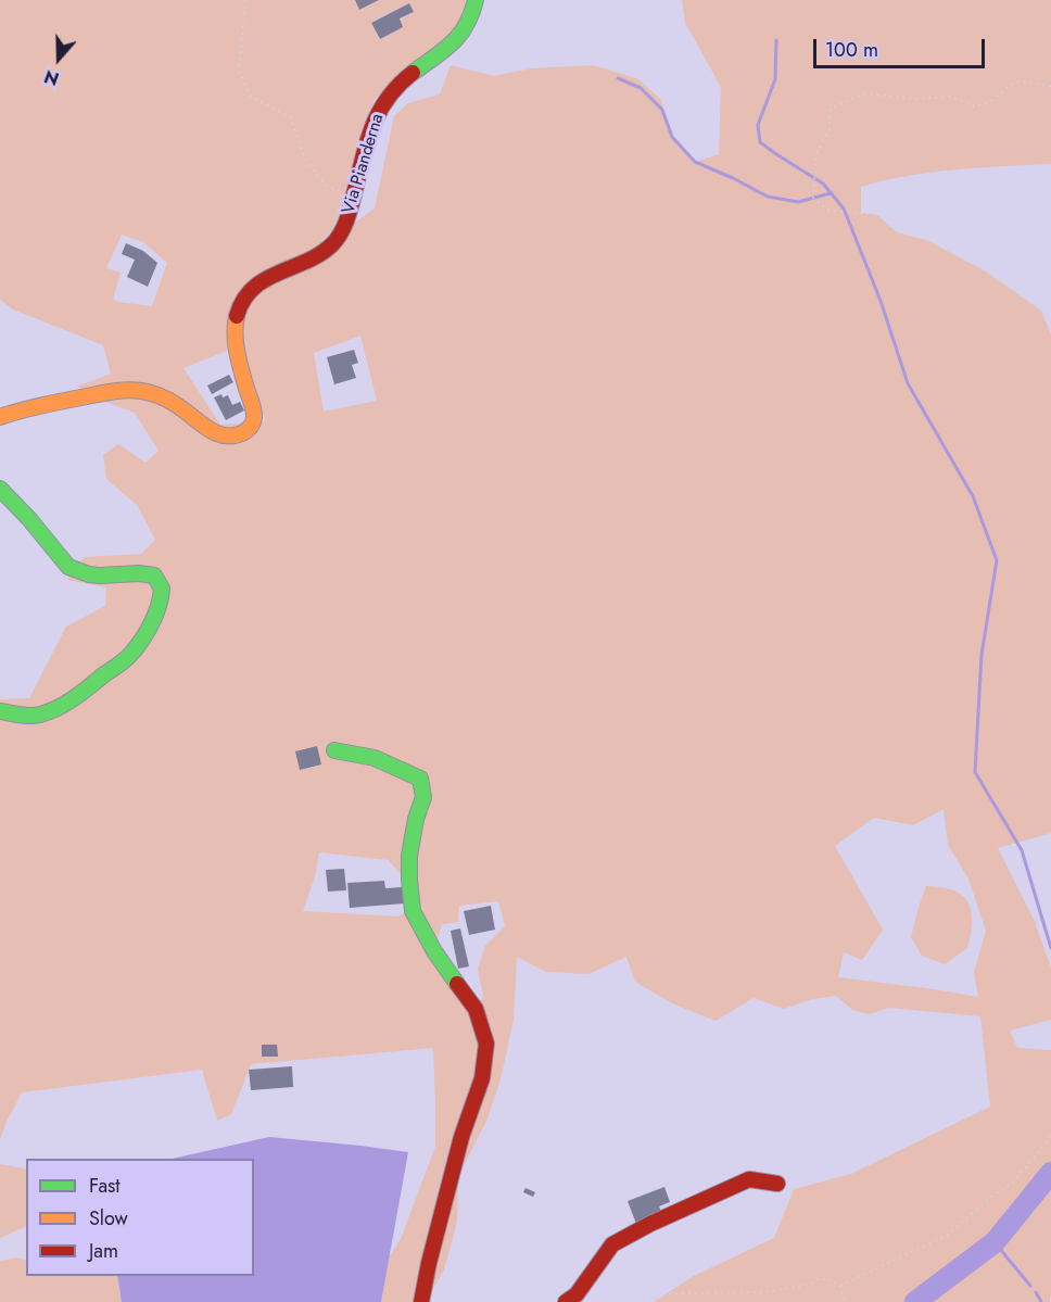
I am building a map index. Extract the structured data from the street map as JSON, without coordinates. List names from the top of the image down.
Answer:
{
  "streets": {
    "street": ["Via Pianderna"]
  },
  "legend": ["Fast", "Slow", "Jam"],
  "scale_bar": "100 m",
  "north": "bottom"
}
